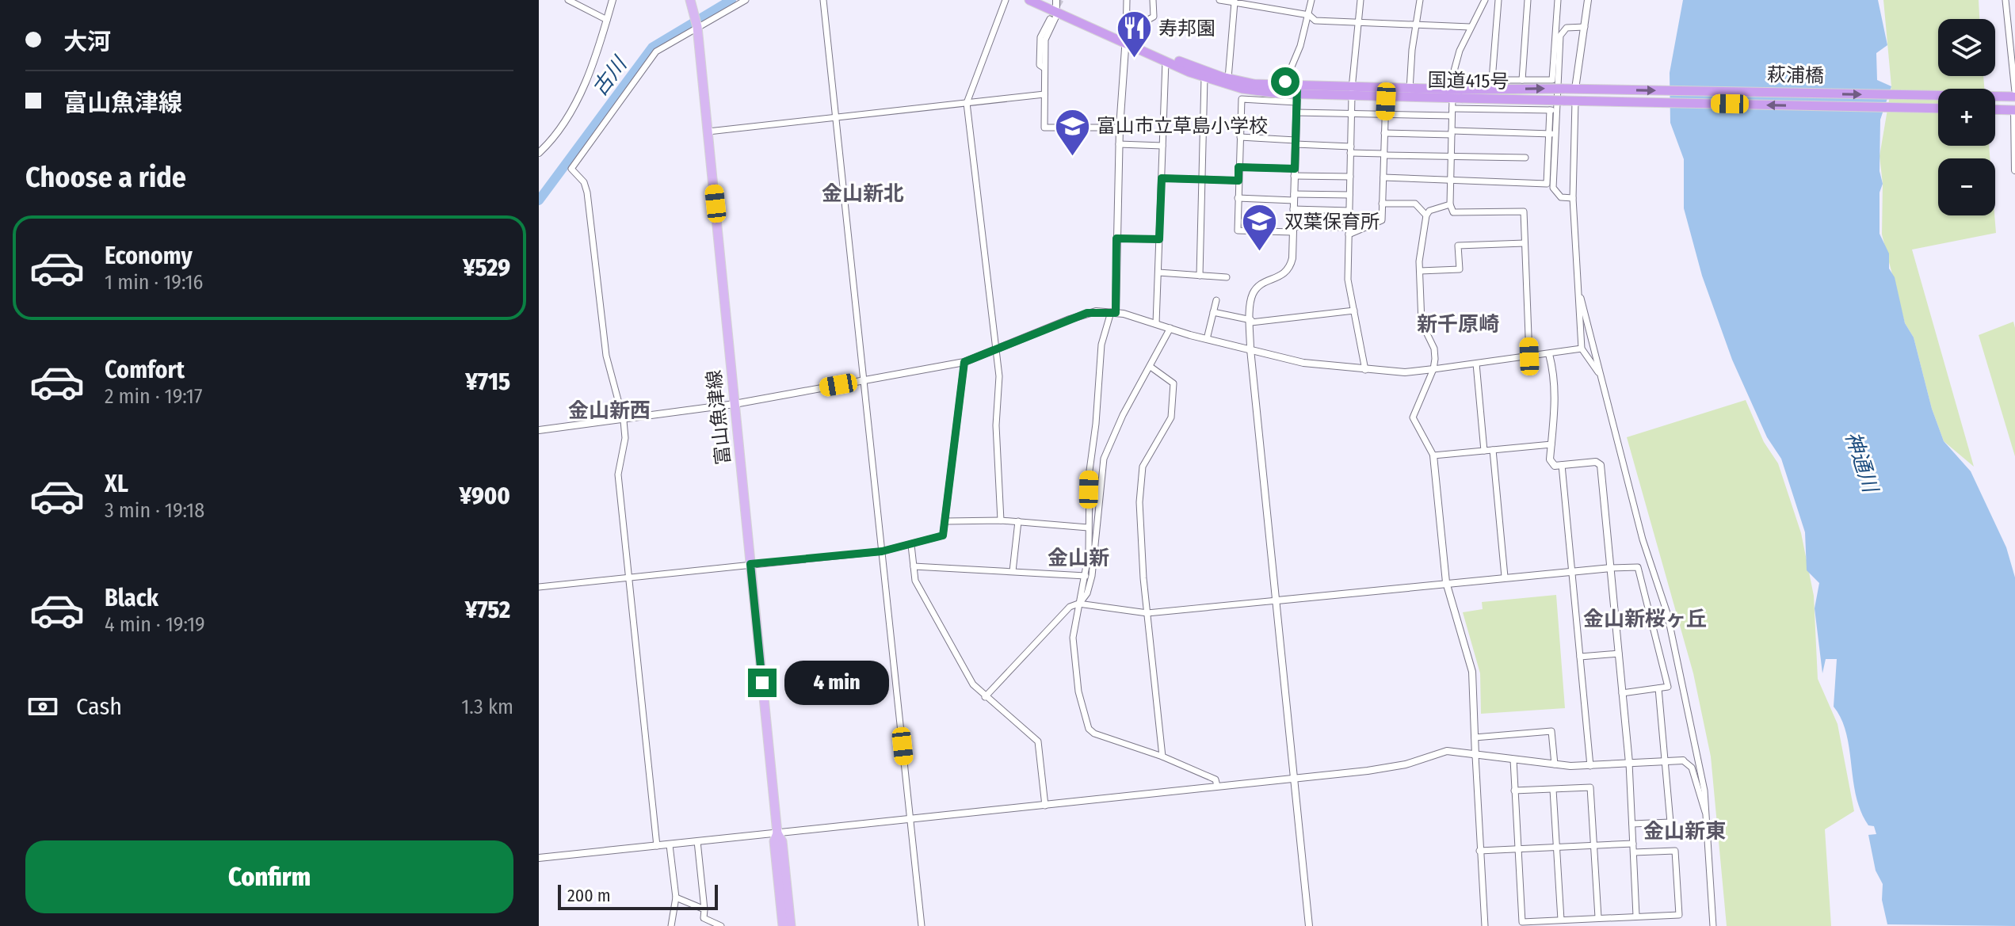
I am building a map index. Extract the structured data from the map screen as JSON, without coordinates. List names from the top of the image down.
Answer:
{
  "streets": {
    "highway": ["萩浦橋", "国道415号"],
    "main road": ["富山魚津線"]
  },
  "crossings": [
    ["萩浦橋", "国道415号"]
  ],
  "districts": [
    "金山新北",
    "新千原崎",
    "金山新西",
    "金山新",
    "金山新桜ヶ丘",
    "金山新東"
  ],
  "water": ["古川", "神通川"],
  "places": {
    "restaurant": ["寿邦園"],
    "school or university": ["富山市立草島小学校", "双葉保育所"]
  },
  "scale_bar": "200 m",
  "page": {
    "banner": ["大河", "富山魚津線"],
    "map_buttons": ["+", "−"],
    "heading": "Choose a ride",
    "list": [
      {
        "name": "Economy",
        "note": "1 min · 19:16",
        "value": "¥529"
      },
      {
        "name": "Comfort",
        "note": "2 min · 19:17",
        "value": "¥715"
      },
      {
        "name": "XL",
        "note": "3 min · 19:18",
        "value": "¥900"
      },
      {
        "name": "Black",
        "note": "4 min · 19:19",
        "value": "¥752"
      }
    ],
    "bubble": "4 min",
    "pay": ["Cash", "1.3 km"],
    "buttons": "Confirm",
    "scale": "200 m"
  }
}
